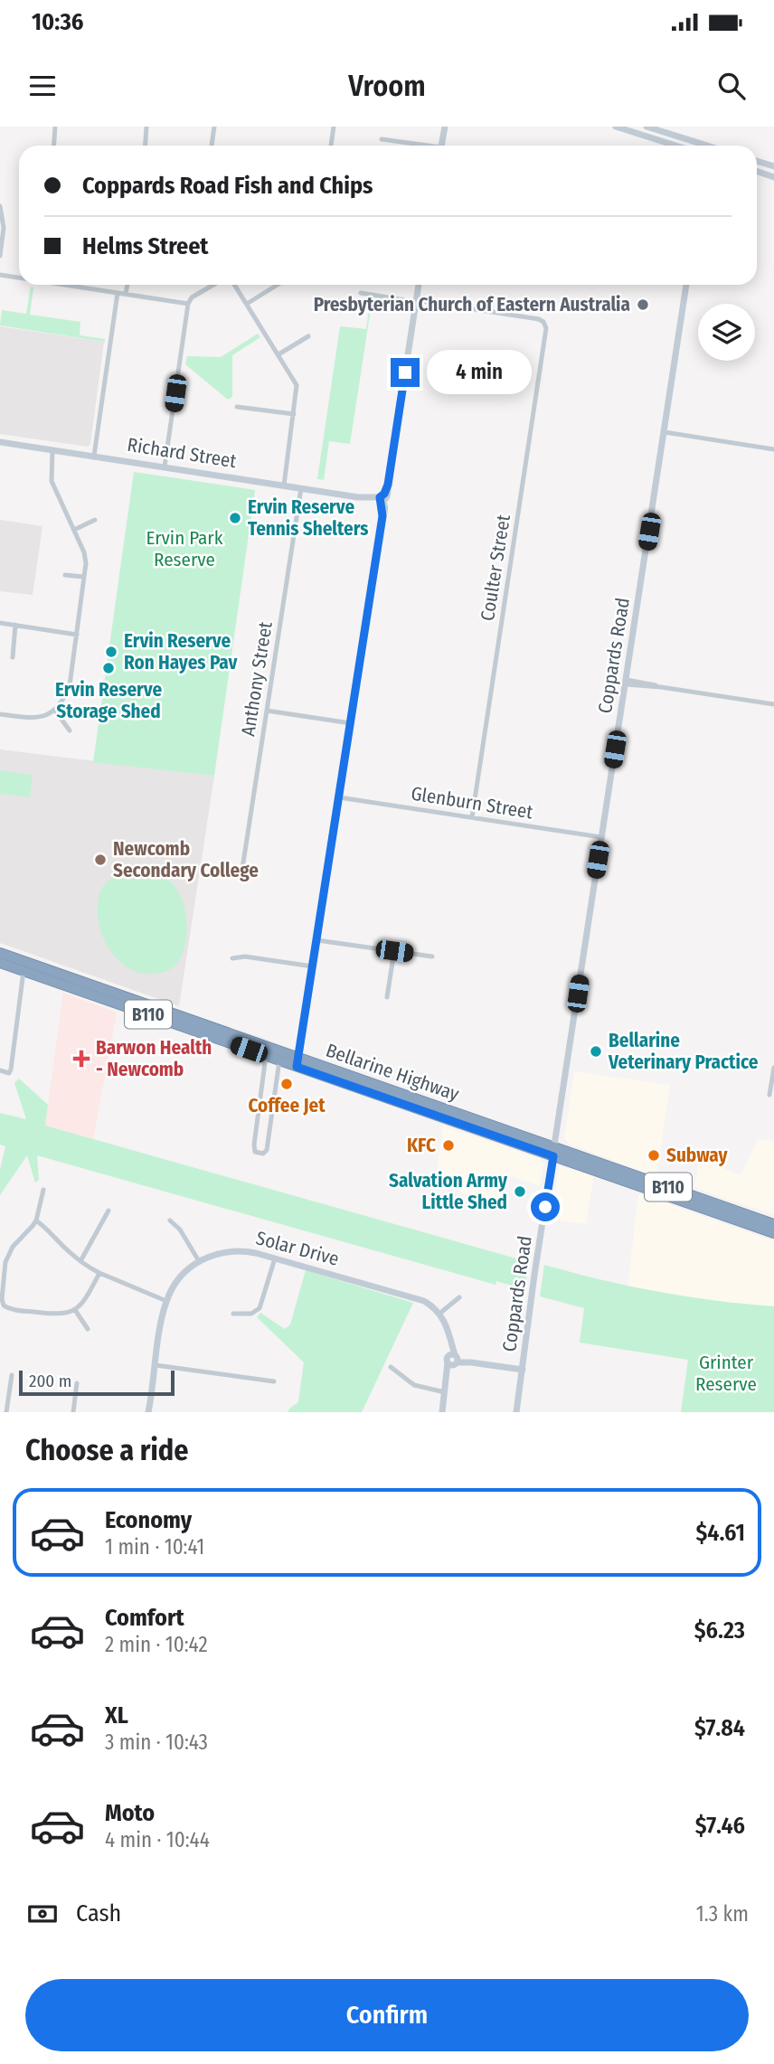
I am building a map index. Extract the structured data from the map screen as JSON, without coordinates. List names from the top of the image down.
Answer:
{
  "streets": {
    "highway": ["B110", "Bellarine Highway"],
    "street": [
      "Richard Street",
      "Coulter Street",
      "Coppards Road",
      "Anthony Street",
      "Glenburn Street",
      "Solar Drive"
    ]
  },
  "crossings": [
    ["Richard Street", "Anthony Street"],
    ["Coulter Street", "Glenburn Street"],
    ["Coppards Road", "Glenburn Street"],
    ["Coppards Road", "Bellarine Highway"]
  ],
  "parks": ["Ervin Park Reserve", "Grinter Reserve"],
  "places": {
    "other": [
      "Presbyterian Church of Eastern Australia",
      "Ervin Reserve Tennis Shelters",
      "Ervin Reserve Ron Hayes Pav",
      "Ervin Reserve Storage Shed",
      "Newcomb Secondary College",
      "Bellarine Veterinary Practice",
      "Coffee Jet",
      "KFC",
      "Subway",
      "Salvation Army Little Shed"
    ],
    "health": ["Barwon Health - Newcomb"]
  },
  "scale_bar": "200 m",
  "page": {
    "status": "10:36",
    "header": "Vroom",
    "banner": ["Coppards Road Fish and Chips", "Helms Street"],
    "bubble": "4 min",
    "scale": "200 m",
    "heading": "Choose a ride",
    "list": [
      {
        "name": "Economy",
        "note": "1 min · 10:41",
        "value": "$4.61"
      },
      {
        "name": "Comfort",
        "note": "2 min · 10:42",
        "value": "$6.23"
      },
      {
        "name": "XL",
        "note": "3 min · 10:43",
        "value": "$7.84"
      },
      {
        "name": "Moto",
        "note": "4 min · 10:44",
        "value": "$7.46"
      }
    ],
    "pay": ["Cash", "1.3 km"],
    "buttons": "Confirm"
  }
}
